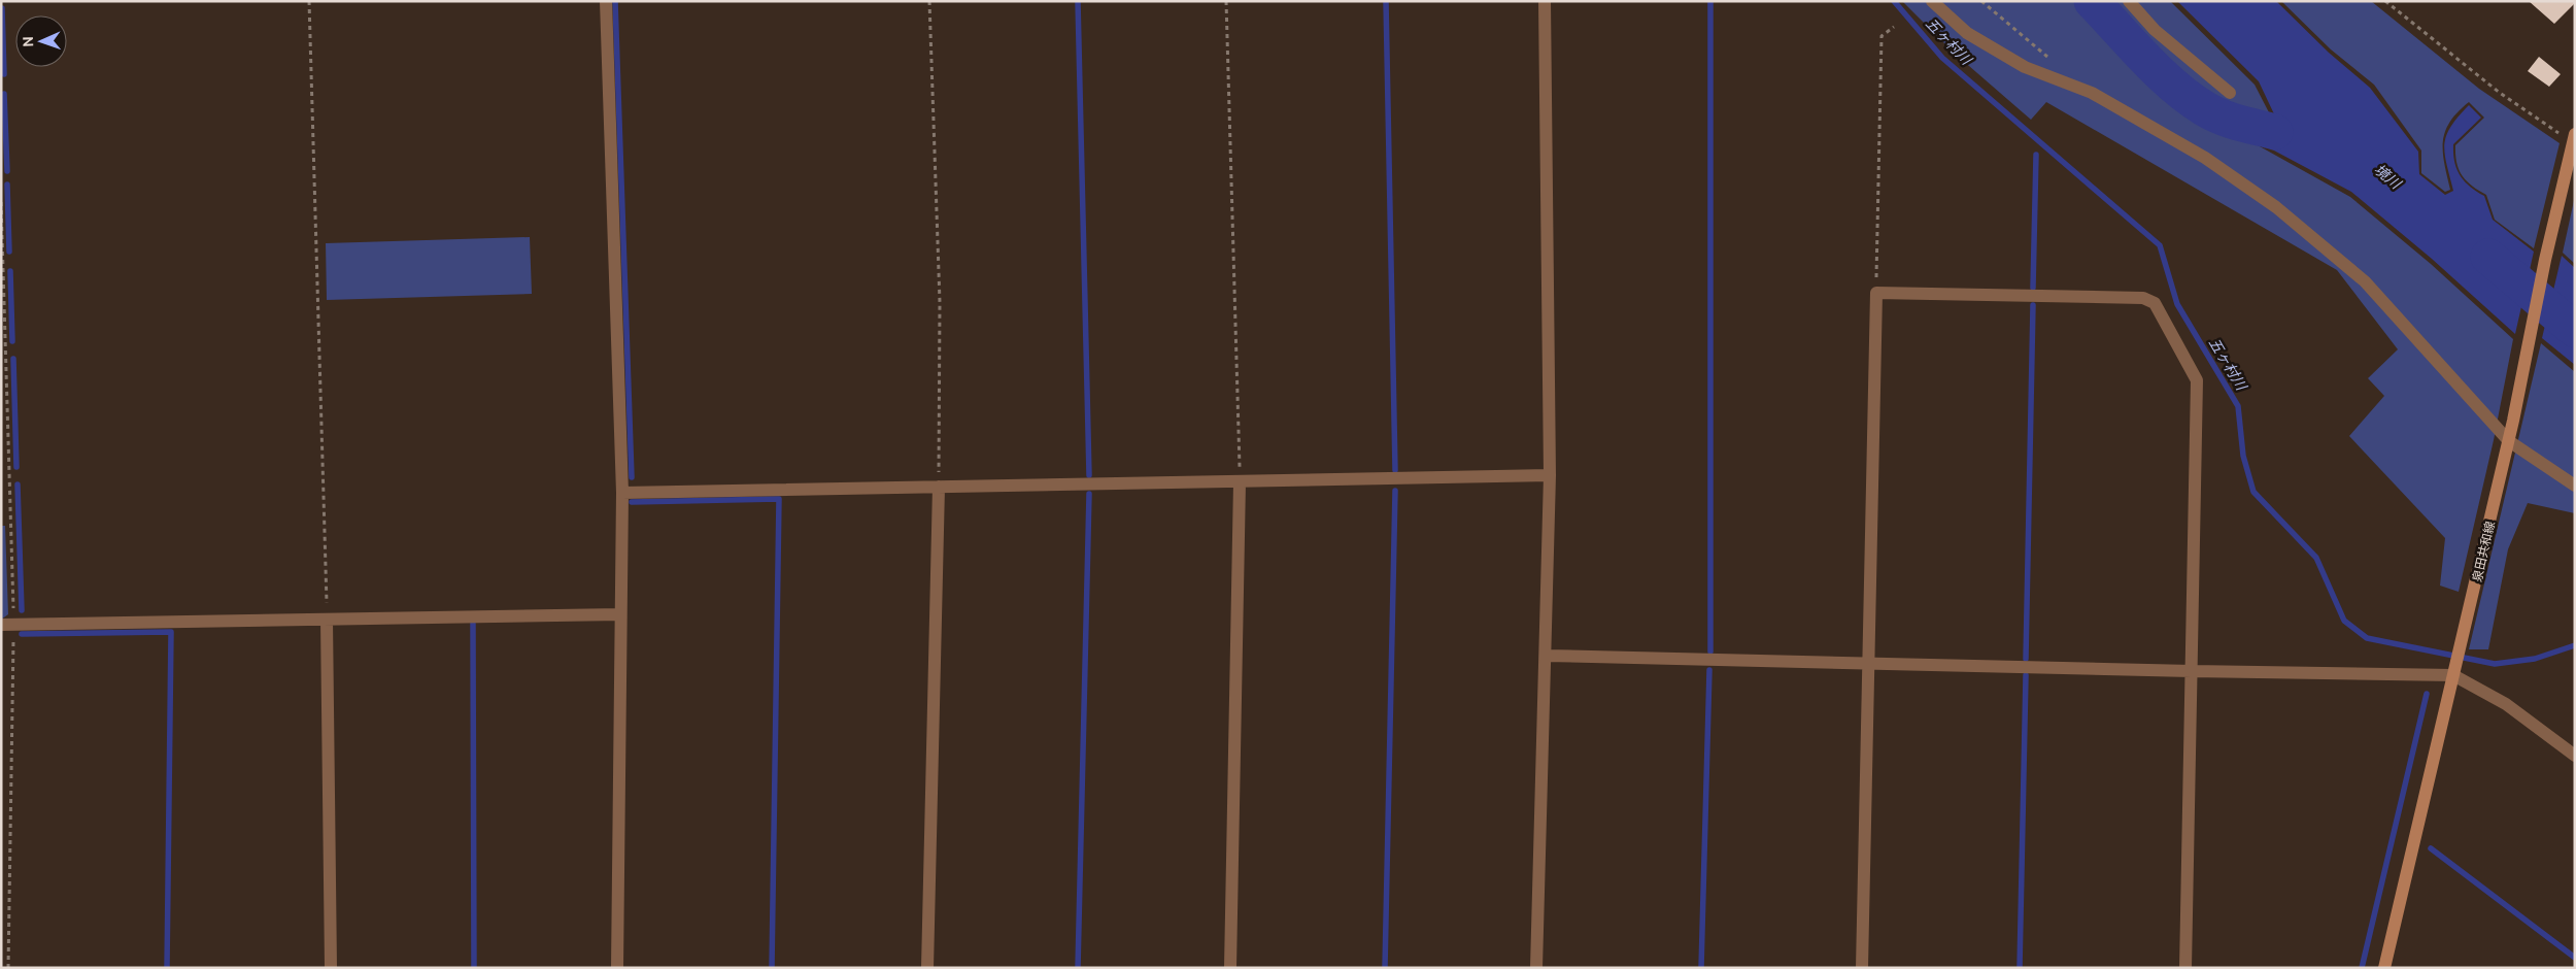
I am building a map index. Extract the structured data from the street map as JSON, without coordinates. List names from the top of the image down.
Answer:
{
  "streets": {
    "main road": ["泉田共和線"]
  },
  "water": ["五ヶ村川", "境川"],
  "north": "left"
}
